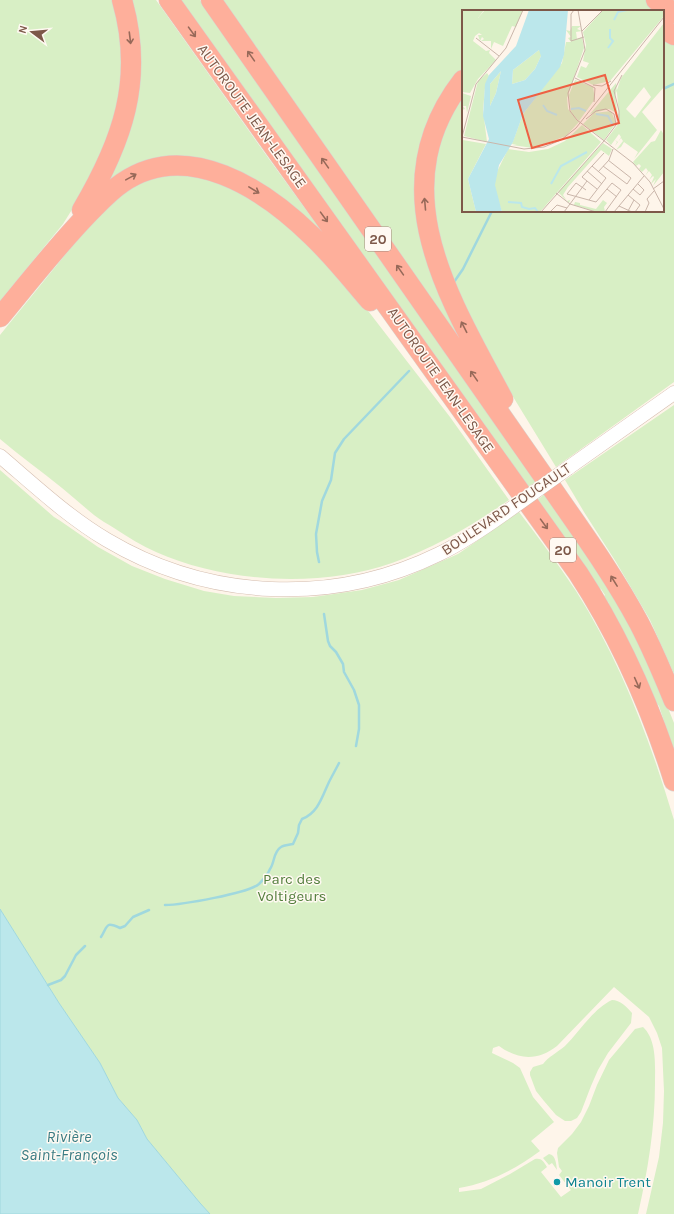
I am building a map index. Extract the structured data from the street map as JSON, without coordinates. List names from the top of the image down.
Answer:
{
  "streets": {
    "highway": ["AUTOROUTE JEAN-LESAGE", "20"],
    "street": ["BOULEVARD FOUCAULT"]
  },
  "water": ["Rivière Saint-François"],
  "parks": ["Parc des Voltigeurs"],
  "places": ["Manoir Trent"],
  "north": "left"
}
